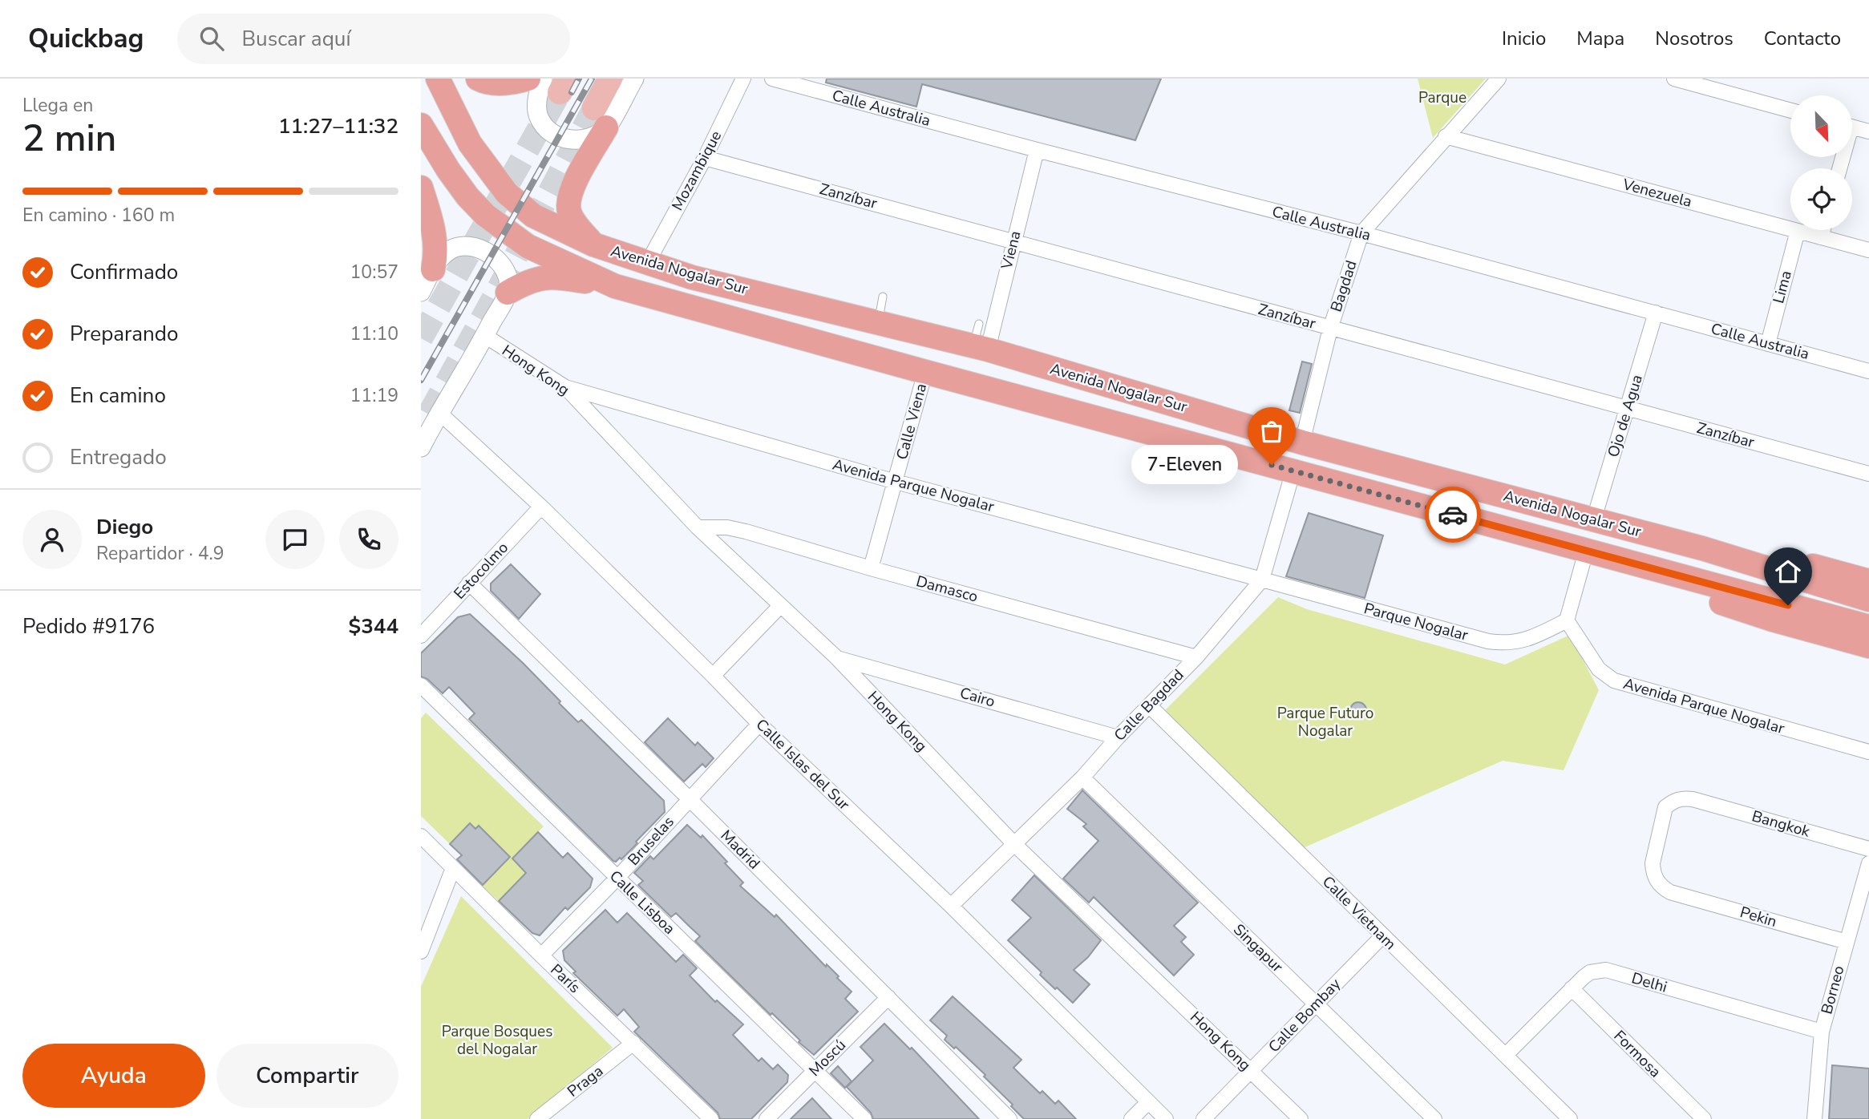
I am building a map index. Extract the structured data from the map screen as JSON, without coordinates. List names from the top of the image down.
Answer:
{
  "streets": {
    "highway": ["Avenida Nogalar Sur"],
    "street": [
      "Calle Australia",
      "Mozambique",
      "Venezuela",
      "Zanzíbar",
      "Viena",
      "Bagdad",
      "Lima",
      "Hong Kong",
      "Ojo de Agua",
      "Calle Viena",
      "Avenida Parque Nogalar",
      "Estocolmo",
      "Damasco",
      "Parque Nogalar",
      "Cairo",
      "Calle Bagdad",
      "Calle Islas del Sur",
      "Bangkok",
      "Bruselas",
      "Madrid",
      "Calle Lisboa",
      "Calle Vietnam",
      "Pekin",
      "Singapur",
      "París",
      "Delhi",
      "Borneo",
      "Calle Bombay",
      "Formosa",
      "Moscú",
      "Praga"
    ]
  },
  "crossings": [
    ["Calle Australia", "Viena"],
    ["Calle Australia", "Bagdad"],
    ["Calle Australia", "Lima"],
    ["Calle Australia", "Ojo de Agua"],
    ["Mozambique", "Zanzíbar"],
    ["Mozambique", "Avenida Nogalar Sur"],
    ["Venezuela", "Bagdad"],
    ["Venezuela", "Lima"],
    ["Zanzíbar", "Viena"],
    ["Zanzíbar", "Bagdad"],
    ["Zanzíbar", "Ojo de Agua"],
    ["Viena", "Avenida Nogalar Sur"],
    ["Avenida Nogalar Sur", "Bagdad"],
    ["Avenida Nogalar Sur", "Ojo de Agua"],
    ["Avenida Nogalar Sur", "Calle Viena"],
    ["Avenida Nogalar Sur", "Calle Bagdad"],
    ["Hong Kong", "Avenida Parque Nogalar"],
    ["Hong Kong", "Damasco"],
    ["Hong Kong", "Cairo"],
    ["Hong Kong", "Calle Bagdad"],
    ["Hong Kong", "Calle Bombay"],
    ["Calle Viena", "Avenida Parque Nogalar"],
    ["Calle Viena", "Damasco"],
    ["Avenida Parque Nogalar", "Parque Nogalar"],
    ["Avenida Parque Nogalar", "Calle Bagdad"],
    ["Estocolmo", "Calle Islas del Sur"],
    ["Estocolmo", "Madrid"],
    ["Damasco", "Calle Bagdad"],
    ["Parque Nogalar", "Calle Bagdad"],
    ["Cairo", "Calle Bagdad"],
    ["Calle Bagdad", "Calle Islas del Sur"],
    ["Calle Bagdad", "Calle Vietnam"],
    ["Calle Bagdad", "Singapur"],
    ["Calle Islas del Sur", "Bruselas"],
    ["Bangkok", "Pekin"],
    ["Bruselas", "Madrid"],
    ["Bruselas", "Calle Lisboa"],
    ["Bruselas", "París"],
    ["Madrid", "Moscú"],
    ["Calle Lisboa", "Moscú"],
    ["Calle Vietnam", "Delhi"],
    ["Calle Vietnam", "Calle Bombay"],
    ["Pekin", "Borneo"],
    ["Singapur", "Calle Bombay"],
    ["París", "Praga"],
    ["Delhi", "Borneo"],
    ["Delhi", "Formosa"]
  ],
  "parks": ["Parque", "Parque Futuro Nogalar", "Parque Bosques del Nogalar"],
  "places": ["7-Eleven"],
  "north": "bottom right",
  "page": {
    "header": "Quickbag",
    "search": "Buscar aquí",
    "nav": [
      "Inicio",
      "Mapa",
      "Nosotros",
      "Contacto"
    ],
    "heading": ["2 min", "Llega en", "11:27–11:32"],
    "panel": [
      "Diego",
      "Repartidor · 4.9",
      "Pedido #9176",
      "$344"
    ],
    "bar": "En camino · 160 m",
    "list": [
      ["Confirmado", "10:57"],
      ["Preparando", "11:10"],
      ["En camino", "11:19"],
      "Entregado"
    ],
    "bubble": "7-Eleven",
    "buttons": ["Ayuda", "Compartir"]
  }
}
